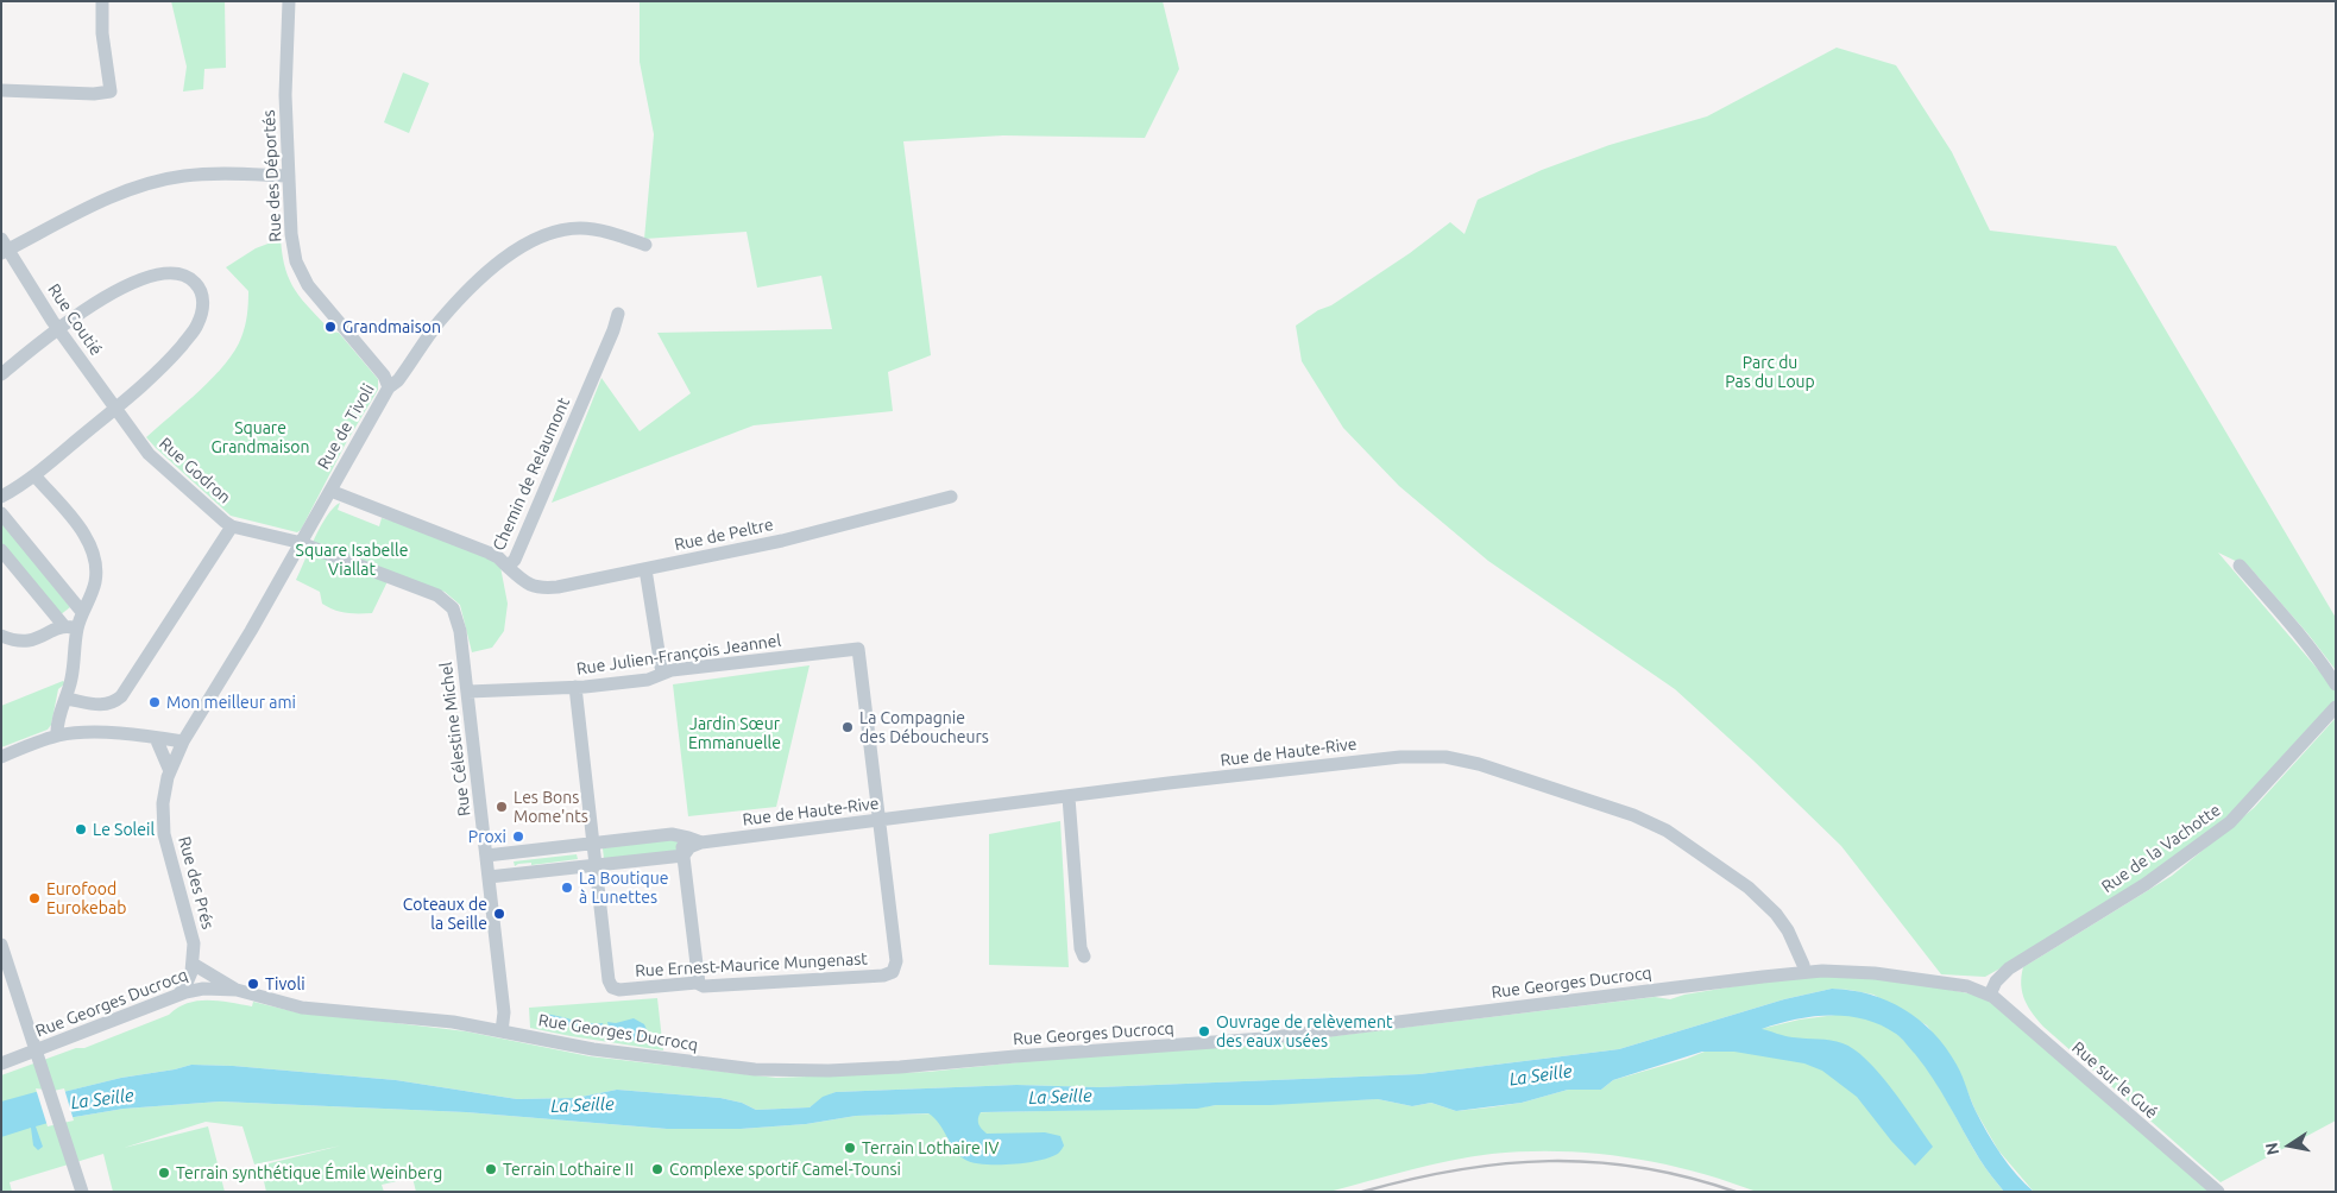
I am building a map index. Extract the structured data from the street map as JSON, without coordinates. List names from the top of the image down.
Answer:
{
  "streets": {
    "street": [
      "Rue des Déportés",
      "Rue Coutié",
      "Rue de Tivoli",
      "Rue Godron",
      "Chemin de Relaumont",
      "Rue de Peltre",
      "Rue Julien-François Jeannel",
      "Rue Célestine Michel",
      "Rue de Haute-Rive",
      "Rue de la Vachotte",
      "Rue des Prés",
      "Rue Ernest-Maurice Mungenast",
      "Rue Georges Ducrocq",
      "Rue sur le Gué"
    ]
  },
  "crossings": [
    ["Rue des Déportés", "Rue de Tivoli"],
    ["Rue Coutié", "Rue Godron"],
    ["Rue de Tivoli", "Rue Godron"],
    ["Rue de Tivoli", "Chemin de Relaumont"],
    ["Rue de Tivoli", "Rue Célestine Michel"],
    ["Rue de Tivoli", "Rue des Prés"],
    ["Rue Godron", "Rue Célestine Michel"],
    ["Chemin de Relaumont", "Rue de Peltre"],
    ["Rue Julien-François Jeannel", "Rue Célestine Michel"],
    ["Rue Julien-François Jeannel", "Rue de Haute-Rive"],
    ["Rue Julien-François Jeannel", "Rue Ernest-Maurice Mungenast"],
    ["Rue Célestine Michel", "Rue de Haute-Rive"],
    ["Rue Célestine Michel", "Rue Georges Ducrocq"],
    ["Rue de Haute-Rive", "Rue Ernest-Maurice Mungenast"],
    ["Rue de Haute-Rive", "Rue Georges Ducrocq"],
    ["Rue de la Vachotte", "Rue Georges Ducrocq"],
    ["Rue de la Vachotte", "Rue sur le Gué"],
    ["Rue des Prés", "Rue Georges Ducrocq"],
    ["Rue Georges Ducrocq", "Rue sur le Gué"]
  ],
  "water": ["La Seille"],
  "parks": [
    "Parc du Pas du Loup",
    "Square Grandmaison",
    "Square Isabelle Viallat",
    "Jardin Sœur Emmanuelle"
  ],
  "places": [
    "Grandmaison",
    "Mon meilleur ami",
    "La Compagnie des Déboucheurs",
    "Les Bons Mome'nts",
    "Le Soleil",
    "Proxi",
    "La Boutique à Lunettes",
    "Eurofood Eurokebab",
    "Coteaux de la Seille",
    "Tivoli",
    "Ouvrage de relèvement des eaux usées",
    "Terrain Lothaire IV",
    "Terrain Lothaire II",
    "Complexe sportif Camel-Tounsi",
    "Terrain synthétique Émile Weinberg"
  ],
  "north": "left"
}
